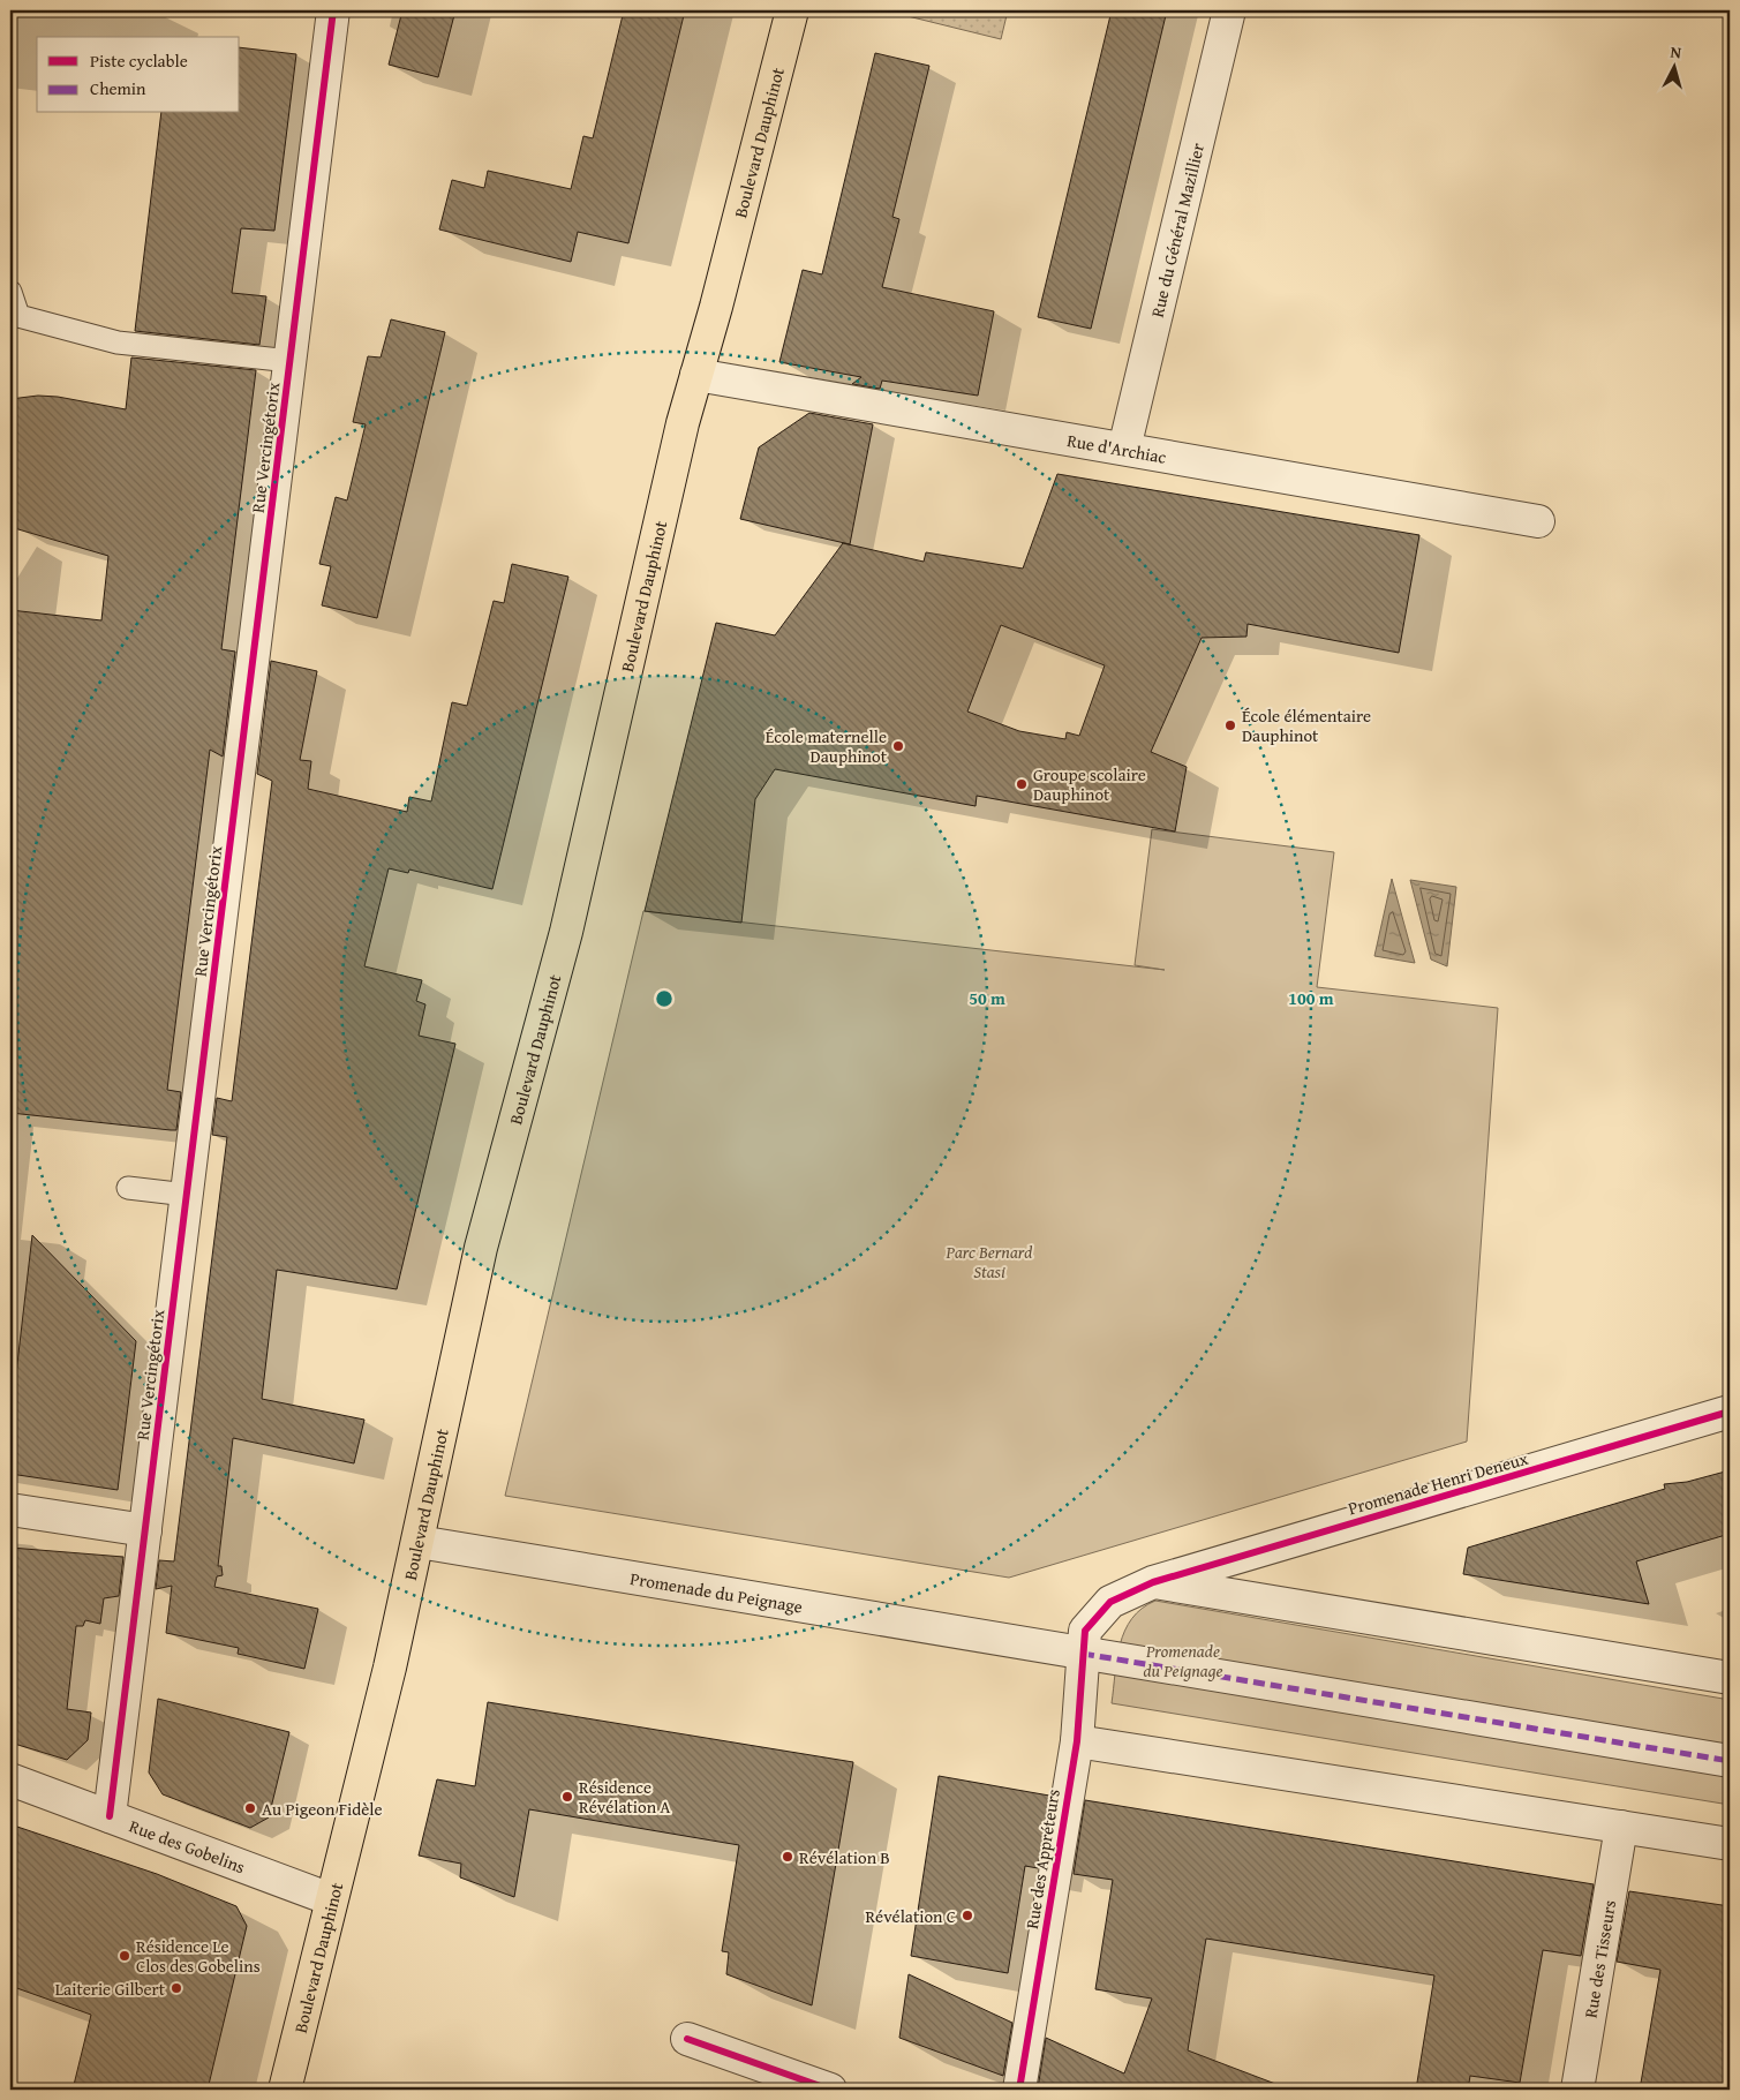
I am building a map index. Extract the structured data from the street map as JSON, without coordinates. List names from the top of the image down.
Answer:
{
  "streets": {
    "main road": ["Boulevard Dauphinot"],
    "street": [
      "Rue du Général Mazillier",
      "Rue Vercingétorix",
      "Rue d'Archiac",
      "Promenade Henri Deneux",
      "Promenade du Peignage",
      "Rue des Gobelins",
      "Rue des Appréteurs",
      "Rue des Tisseurs"
    ]
  },
  "crossings": [
    ["Boulevard Dauphinot", "Rue d'Archiac"],
    ["Boulevard Dauphinot", "Promenade du Peignage"],
    ["Boulevard Dauphinot", "Rue des Gobelins"],
    ["Rue du Général Mazillier", "Rue d'Archiac"],
    ["Rue Vercingétorix", "Rue des Gobelins"],
    ["Promenade du Peignage", "Rue des Appréteurs"]
  ],
  "parks": ["Parc Bernard Stasi", "Promenade du Peignage"],
  "places": [
    "École élémentaire Dauphinot",
    "École maternelle Dauphinot",
    "Groupe scolaire Dauphinot",
    "Résidence Révélation A",
    "Au Pigeon Fidèle",
    "Révélation B",
    "Révélation C",
    "Résidence Le Clos des Gobelins",
    "Laiterie Gilbert"
  ],
  "legend": ["Piste cyclable", "Chemin"],
  "north": "top",
  "rings": ["50 m", "100 m"]
}
